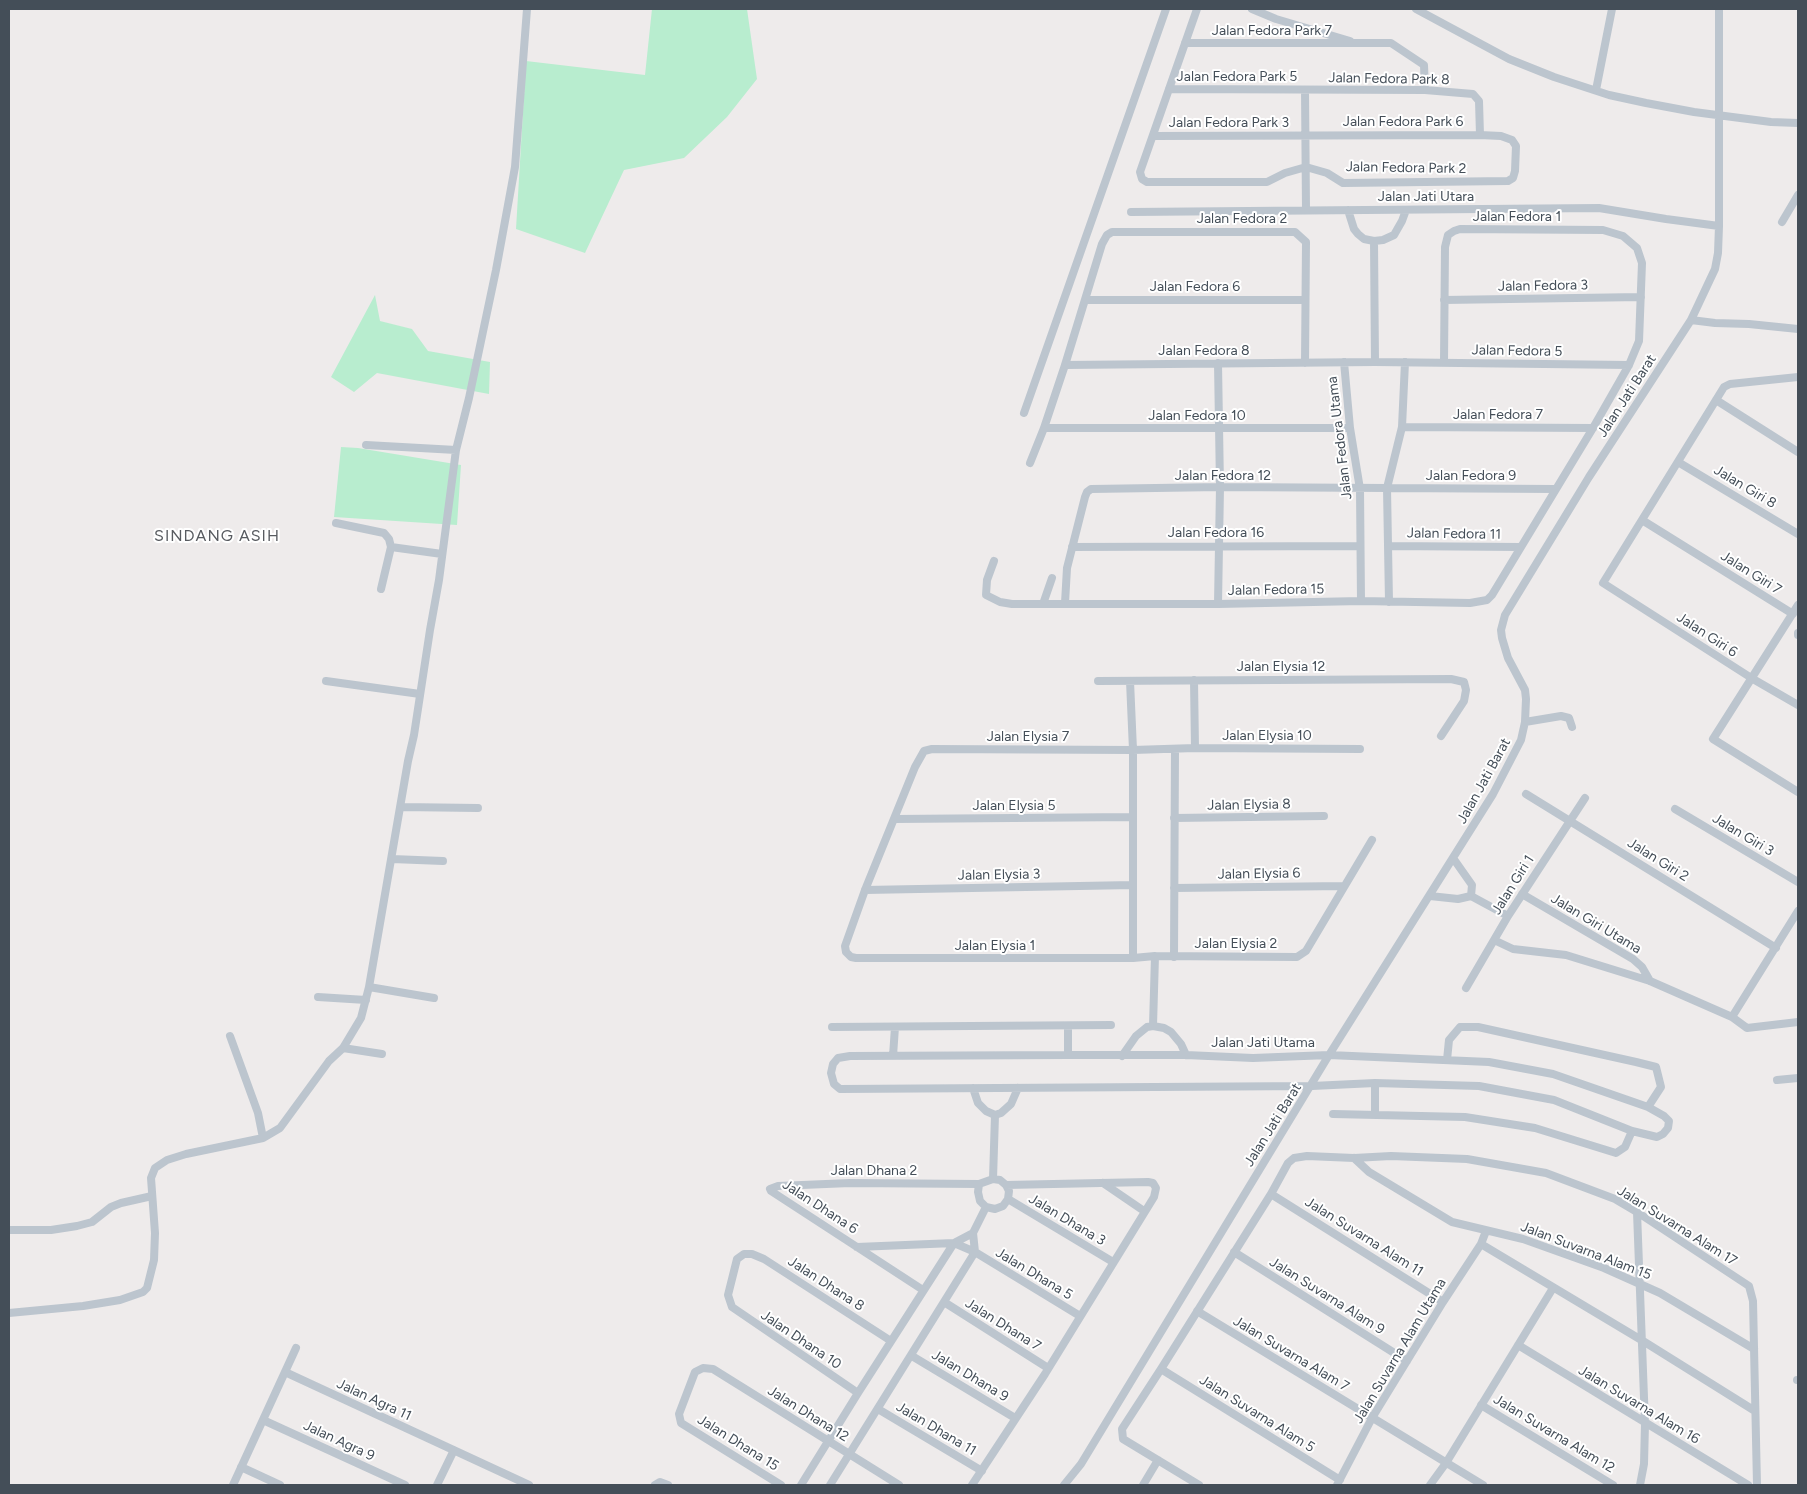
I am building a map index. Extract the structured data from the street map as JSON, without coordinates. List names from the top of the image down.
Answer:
{
  "streets": {
    "street": [
      "Jalan Fedora Park 7",
      "Jalan Fedora Park 5",
      "Jalan Fedora Park 8",
      "Jalan Fedora Park 6",
      "Jalan Fedora Park 3",
      "Jalan Fedora Park 2",
      "Jalan Jati Utara",
      "Jalan Fedora 1",
      "Jalan Fedora 2",
      "Jalan Fedora 3",
      "Jalan Fedora 6",
      "Jalan Fedora 8",
      "Jalan Fedora 5",
      "Jalan Jati Barat",
      "Jalan Fedora 7",
      "Jalan Fedora 10",
      "Jalan Fedora Utama",
      "Jalan Fedora 12",
      "Jalan Fedora 9",
      "Jalan Giri 8",
      "Jalan Fedora 16",
      "Jalan Fedora 11",
      "Jalan Giri 7",
      "Jalan Fedora 15",
      "Jalan Giri 6",
      "Jalan Elysia 12",
      "Jalan Elysia 10",
      "Jalan Elysia 7",
      "Jalan Elysia 8",
      "Jalan Elysia 5",
      "Jalan Giri 3",
      "Jalan Giri 2",
      "Jalan Elysia 6",
      "Jalan Elysia 3",
      "Jalan Giri 1",
      "Jalan Giri Utama",
      "Jalan Elysia 2",
      "Jalan Elysia 1",
      "Jalan Jati Utama",
      "Jalan Dhana 2",
      "Jalan Dhana 6",
      "Jalan Dhana 3",
      "Jalan Suvarna Alam 17",
      "Jalan Suvarna Alam 11",
      "Jalan Suvarna Alam 15",
      "Jalan Dhana 5",
      "Jalan Dhana 8",
      "Jalan Suvarna Alam 9",
      "Jalan Dhana 7",
      "Jalan Dhana 10",
      "Jalan Suvarna Alam Utama",
      "Jalan Suvarna Alam 7",
      "Jalan Dhana 9",
      "Jalan Agra 11",
      "Jalan Suvarna Alam 16",
      "Jalan Dhana 12",
      "Jalan Suvarna Alam 5",
      "Jalan Dhana 11",
      "Jalan Suvarna Alam 12",
      "Jalan Agra 9",
      "Jalan Dhana 15"
    ]
  },
  "crossings": [
    ["Jalan Fedora Park 7", "Jalan Fedora Park 8"],
    ["Jalan Fedora Park 5", "Jalan Fedora Park 8"],
    ["Jalan Fedora Park 8", "Jalan Fedora Park 6"],
    ["Jalan Fedora Park 6", "Jalan Fedora Park 3"],
    ["Jalan Fedora Park 6", "Jalan Fedora Park 2"],
    ["Jalan Jati Utara", "Jalan Jati Barat"],
    ["Jalan Fedora 1", "Jalan Fedora 3"],
    ["Jalan Fedora 1", "Jalan Fedora 5"],
    ["Jalan Fedora 2", "Jalan Fedora 6"],
    ["Jalan Fedora 2", "Jalan Fedora 8"],
    ["Jalan Fedora 8", "Jalan Fedora 5"],
    ["Jalan Fedora 8", "Jalan Fedora Utama"],
    ["Jalan Jati Barat", "Jalan Jati Utama"],
    ["Jalan Fedora 10", "Jalan Fedora Utama"],
    ["Jalan Fedora Utama", "Jalan Fedora 12"],
    ["Jalan Fedora Utama", "Jalan Fedora 16"],
    ["Jalan Fedora Utama", "Jalan Fedora 15"],
    ["Jalan Fedora 12", "Jalan Fedora 9"],
    ["Jalan Fedora 12", "Jalan Fedora 16"],
    ["Jalan Fedora 11", "Jalan Fedora 15"],
    ["Jalan Giri 7", "Jalan Giri 6"],
    ["Jalan Elysia 10", "Jalan Elysia 7"],
    ["Jalan Elysia 7", "Jalan Elysia 5"],
    ["Jalan Giri 2", "Jalan Giri 1"],
    ["Jalan Elysia 6", "Jalan Elysia 2"],
    ["Jalan Elysia 3", "Jalan Elysia 1"],
    ["Jalan Giri 1", "Jalan Giri Utama"],
    ["Jalan Elysia 2", "Jalan Elysia 1"],
    ["Jalan Dhana 2", "Jalan Dhana 6"],
    ["Jalan Dhana 2", "Jalan Dhana 3"],
    ["Jalan Dhana 6", "Jalan Dhana 5"],
    ["Jalan Suvarna Alam 17", "Jalan Suvarna Alam 11"],
    ["Jalan Suvarna Alam 17", "Jalan Suvarna Alam 15"],
    ["Jalan Suvarna Alam 11", "Jalan Suvarna Alam Utama"],
    ["Jalan Suvarna Alam 15", "Jalan Suvarna Alam Utama"],
    ["Jalan Dhana 8", "Jalan Dhana 10"],
    ["Jalan Suvarna Alam 9", "Jalan Suvarna Alam Utama"],
    ["Jalan Suvarna Alam Utama", "Jalan Suvarna Alam 7"],
    ["Jalan Suvarna Alam Utama", "Jalan Suvarna Alam 5"],
    ["Jalan Dhana 12", "Jalan Dhana 15"]
  ],
  "districts": ["SINDANG ASIH"]
}
